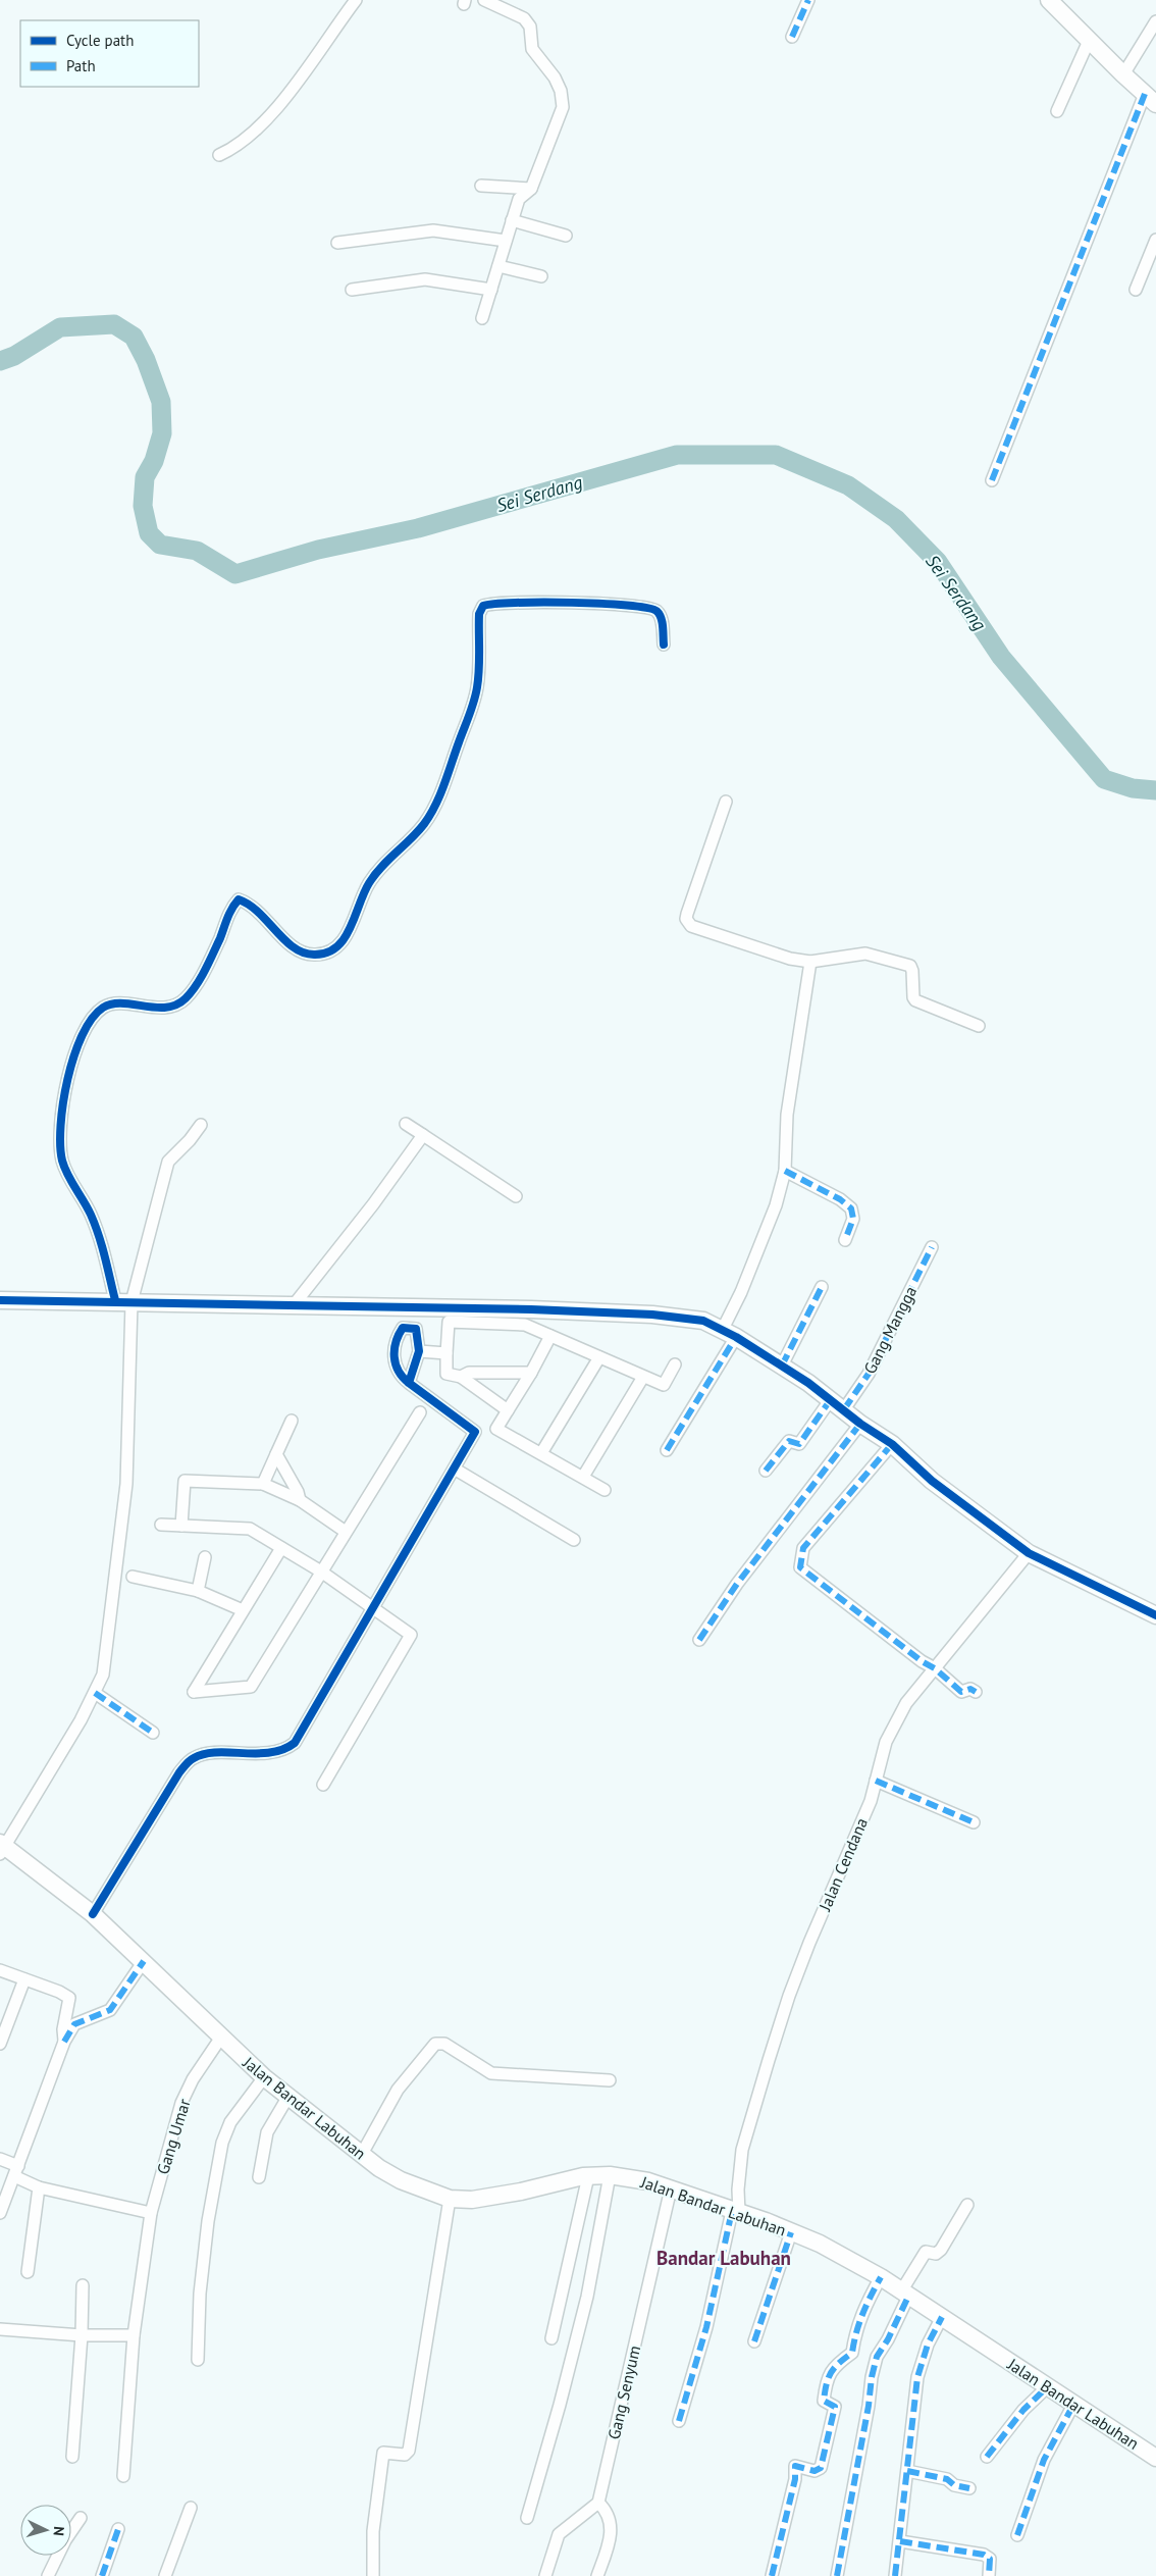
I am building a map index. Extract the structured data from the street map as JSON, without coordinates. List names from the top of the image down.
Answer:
{
  "streets": {
    "main road": ["Jalan Bandar Labuhan"],
    "street": [
      "Gang Mangga",
      "Jalan Cendana",
      "Gang Umar",
      "Gang Senyum"
    ]
  },
  "crossings": [
    ["Jalan Cendana", "Jalan Bandar Labuhan"],
    ["Jalan Bandar Labuhan", "Gang Umar"],
    ["Jalan Bandar Labuhan", "Gang Senyum"]
  ],
  "districts": ["Bandar Labuhan"],
  "water": ["Sei Serdang"],
  "legend": ["Cycle path", "Path"],
  "north": "right"
}
